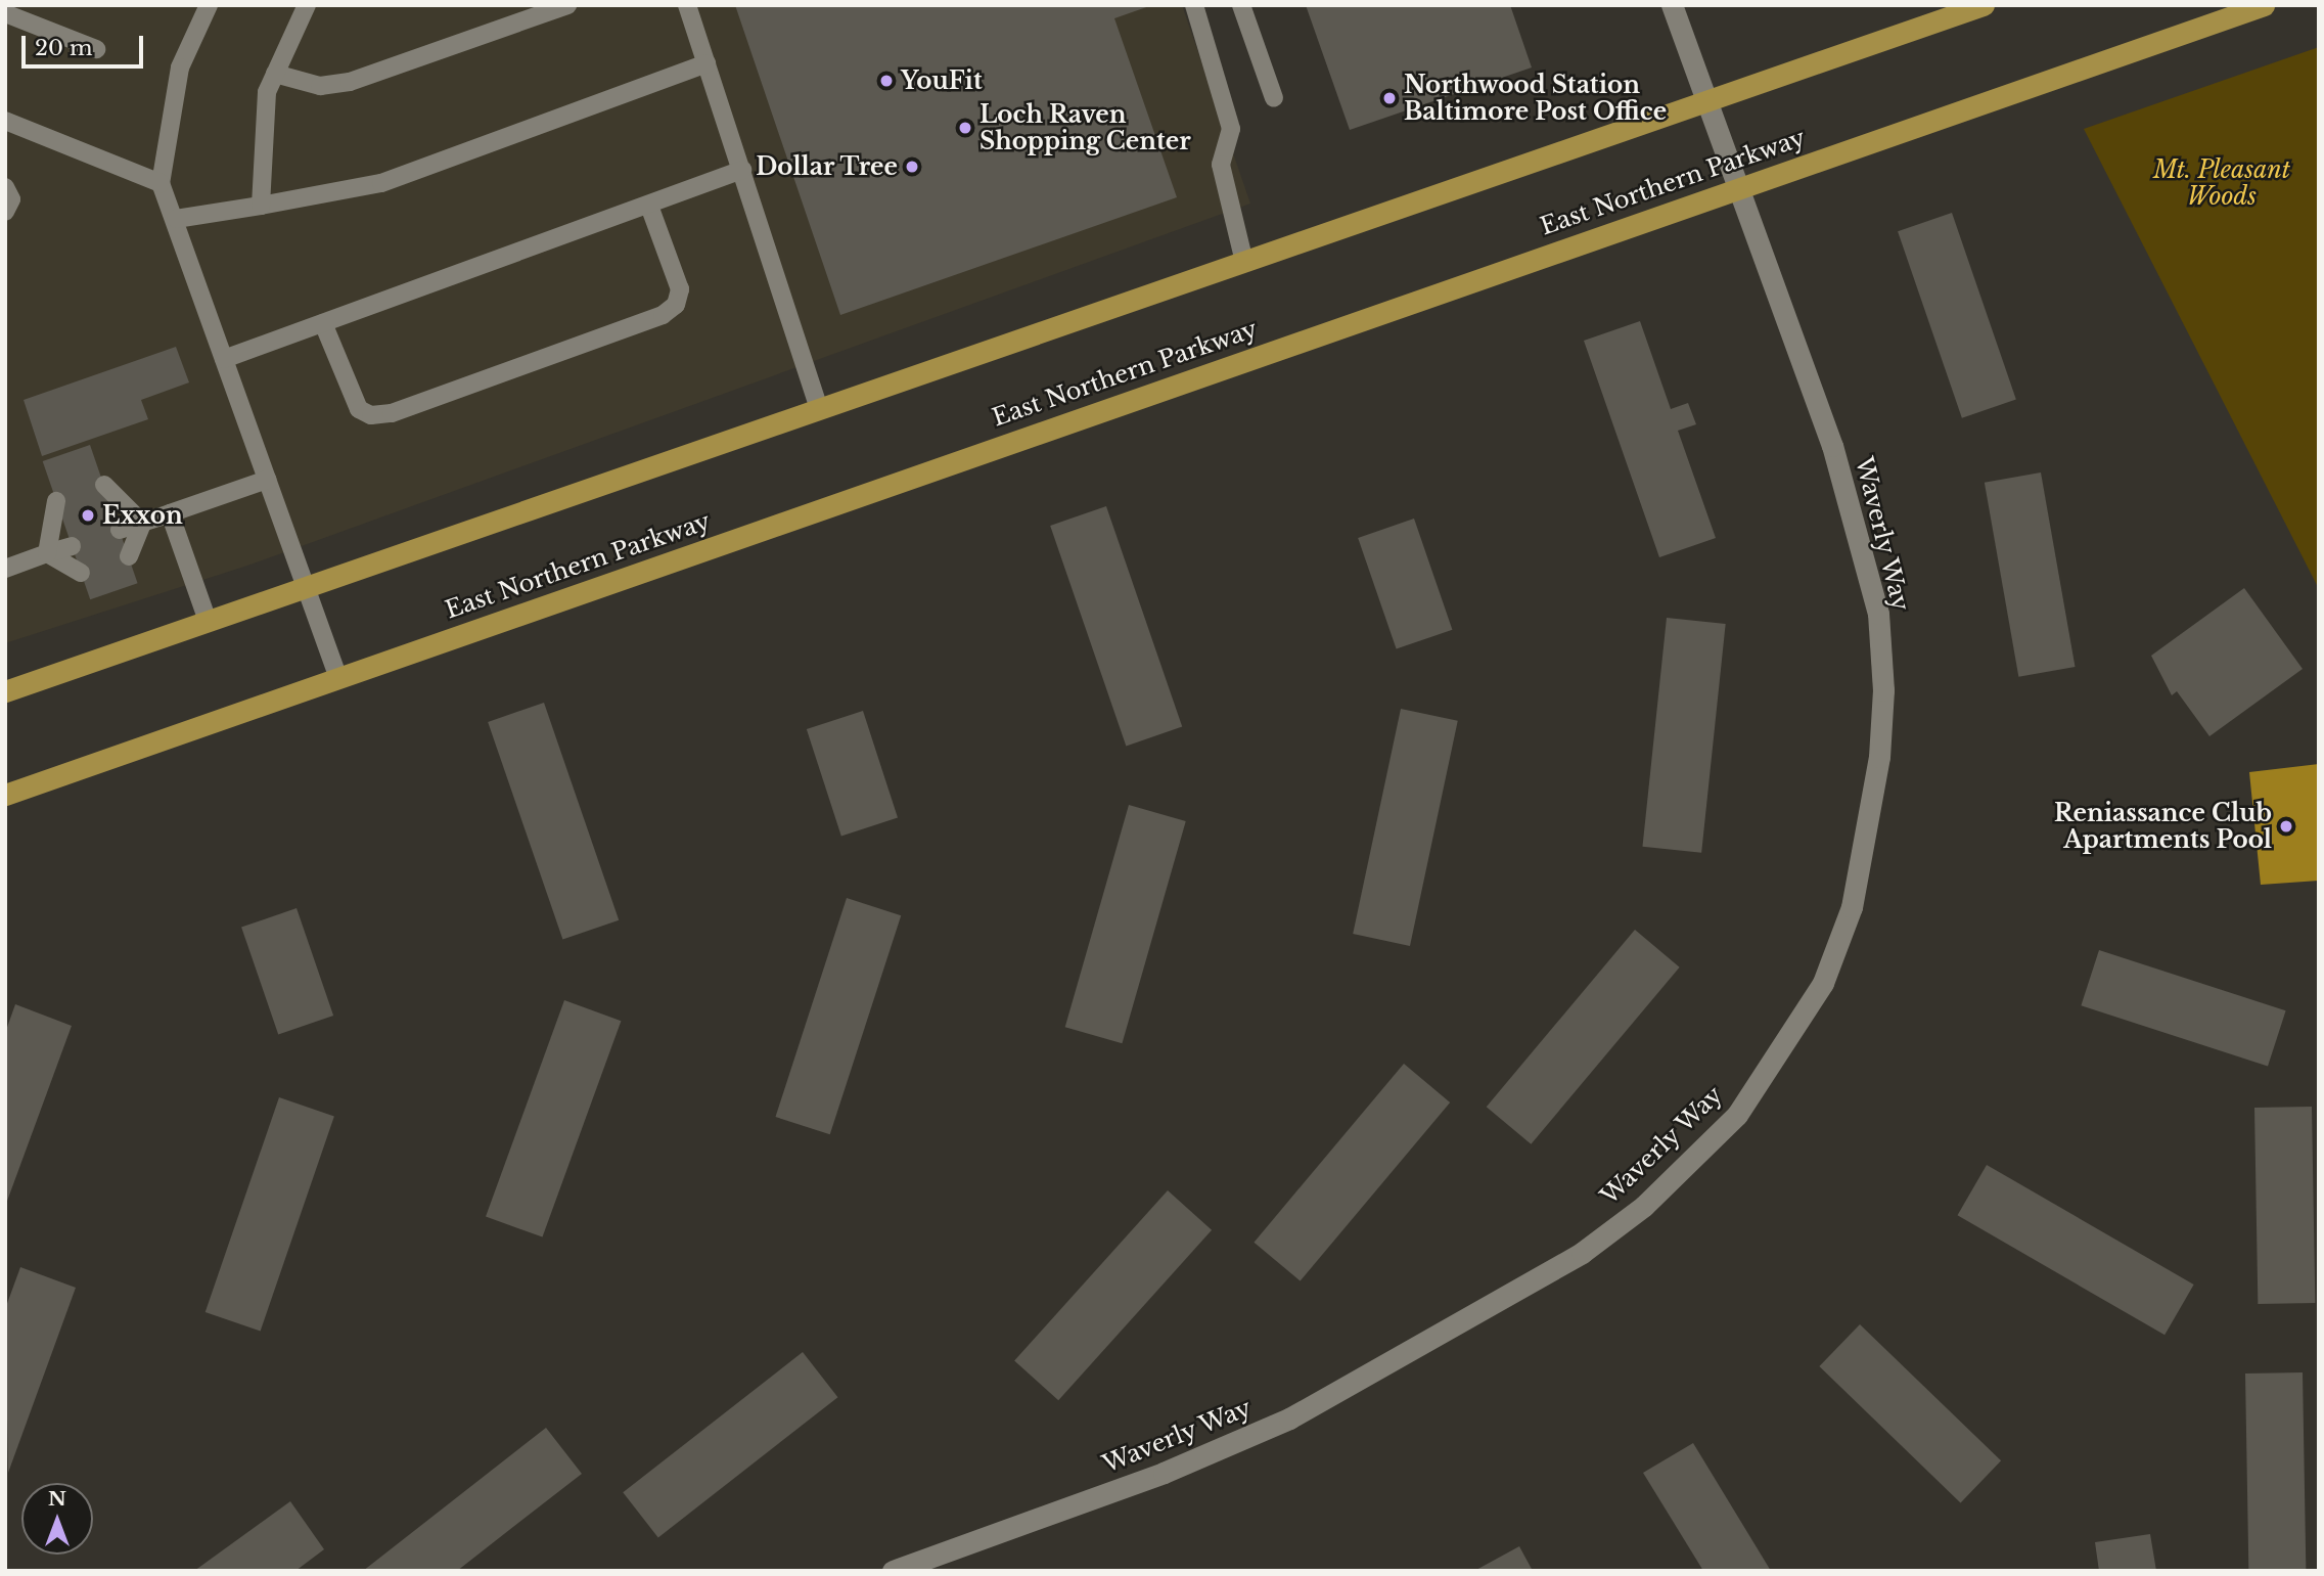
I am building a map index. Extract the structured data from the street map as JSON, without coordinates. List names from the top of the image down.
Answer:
{
  "streets": {
    "main road": ["East Northern Parkway"],
    "street": ["Waverly Way"]
  },
  "crossings": [
    ["East Northern Parkway", "Waverly Way"]
  ],
  "parks": ["Mt. Pleasant Woods"],
  "places": [
    "YouFit",
    "Northwood Station Baltimore Post Office",
    "Loch Raven Shopping Center",
    "Dollar Tree",
    "Exxon",
    "Reniassance Club Apartments Pool"
  ],
  "scale_bar": "20 m",
  "north": "top"
}
